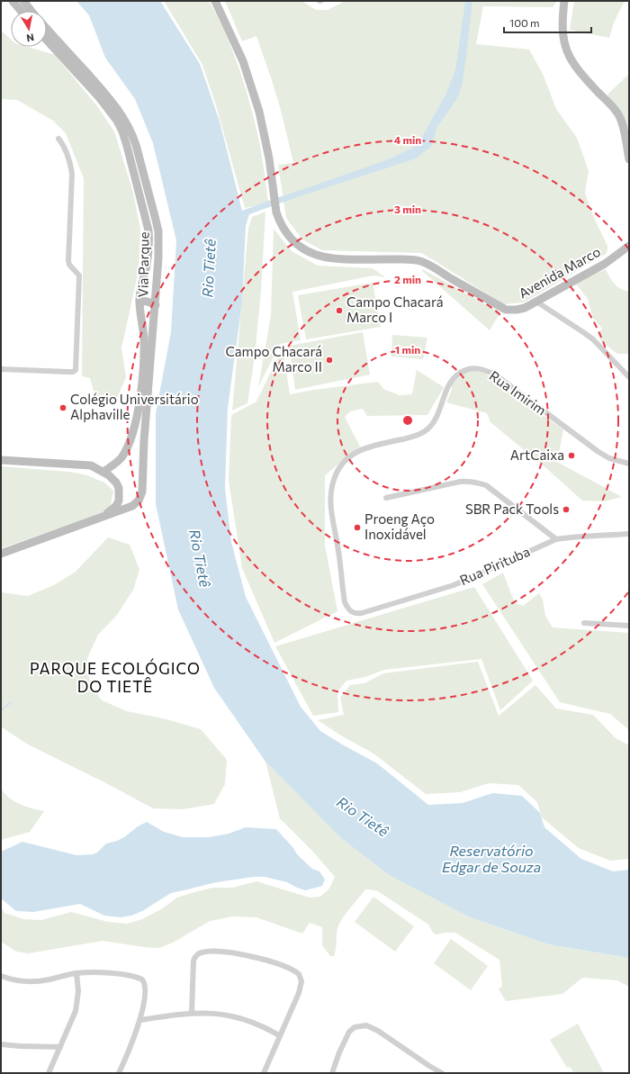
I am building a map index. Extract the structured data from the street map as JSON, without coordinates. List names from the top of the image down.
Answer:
{
  "streets": {
    "main road": ["Via Parque", "Avenida Marco"],
    "street": ["Rua Imirim", "Rua Pirituba"]
  },
  "crossings": [
    ["Rua Imirim", "Rua Pirituba"]
  ],
  "districts": ["PARQUE ECOLÓGICO DO TIETÊ"],
  "water": ["Rio Tietê", "Reservatório Edgar de Souza"],
  "places": [
    "Campo Chacará Marco I",
    "Campo Chacará Marco II",
    "Colégio Universitário Alphaville",
    "ArtCaixa",
    "SBR Pack Tools",
    "Proeng Aço Inoxidável"
  ],
  "scale_bar": "100 m",
  "north": "bottom",
  "rings": [
    "4 min",
    "3 min",
    "2 min",
    "1 min"
  ]
}
